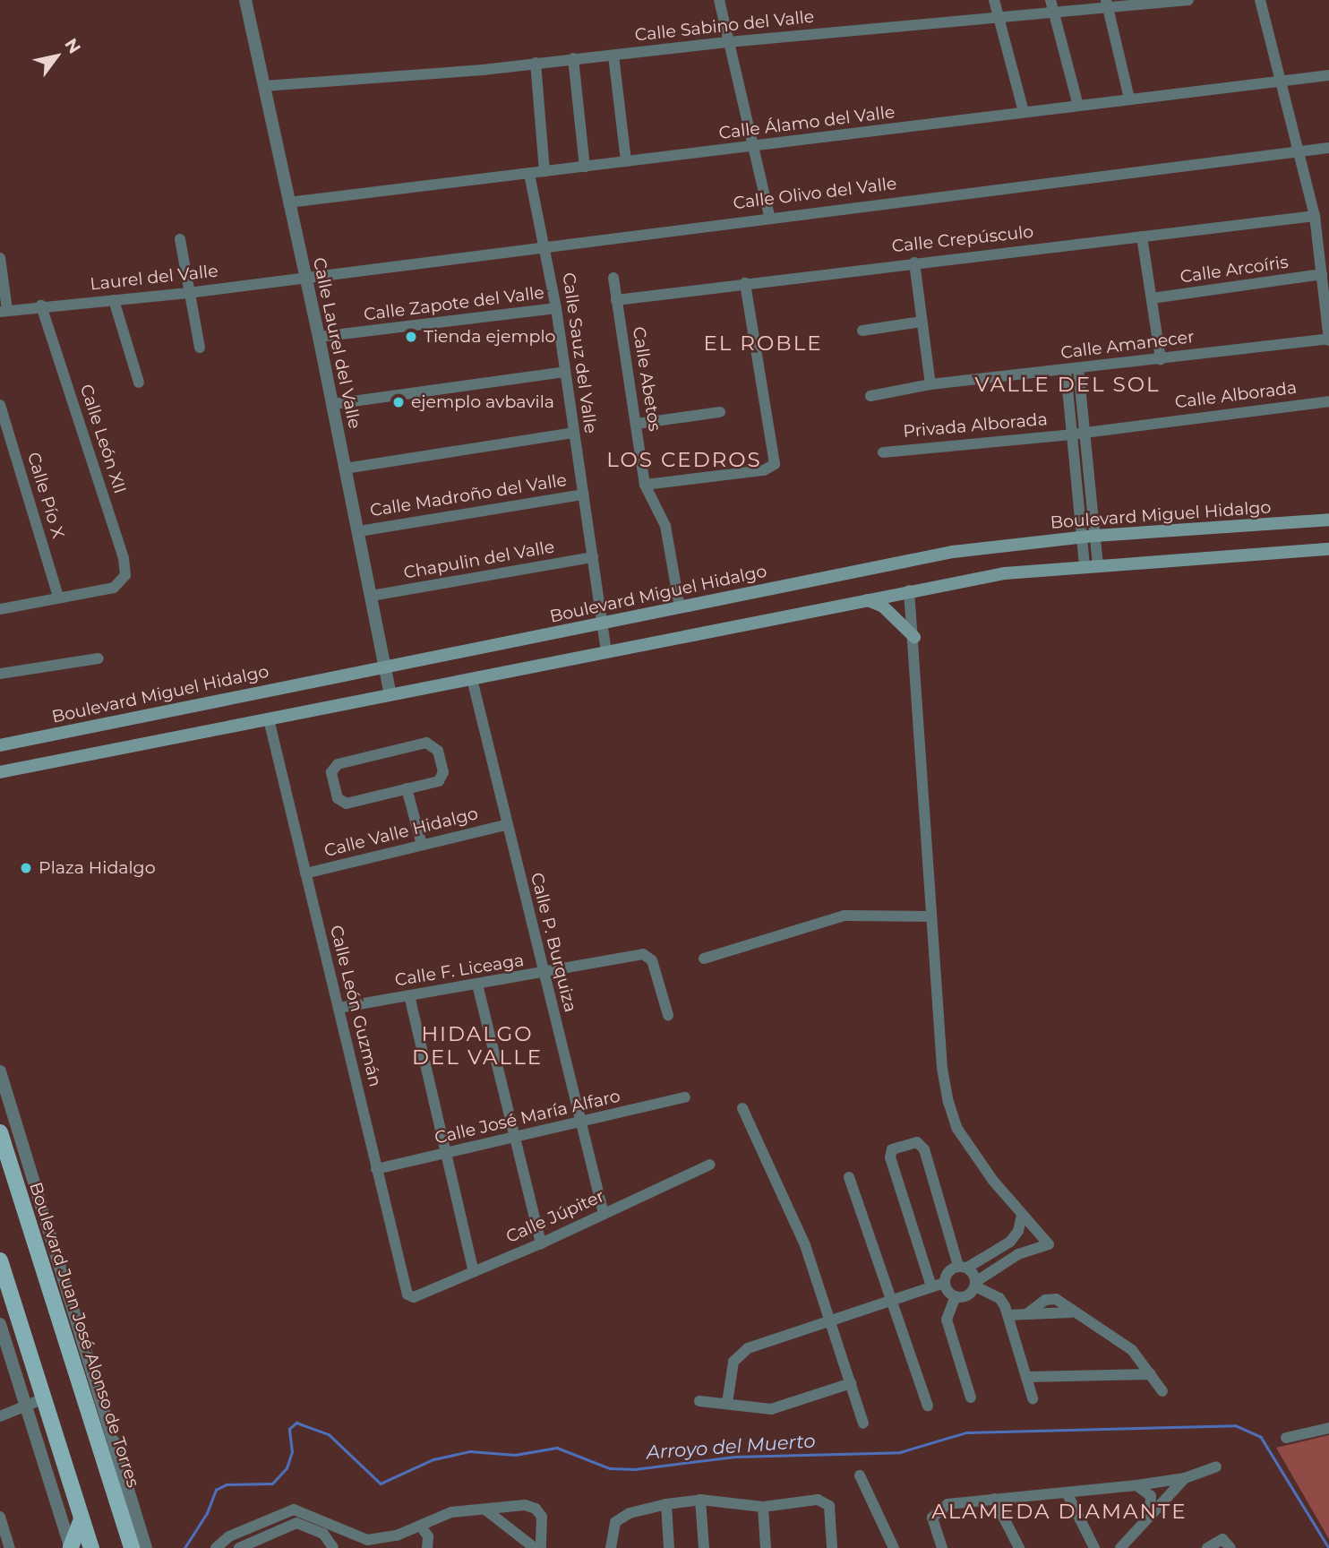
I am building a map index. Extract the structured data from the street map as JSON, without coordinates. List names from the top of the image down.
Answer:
{
  "streets": {
    "main road": ["Boulevard Miguel Hidalgo", "Boulevard Juan José Alonso de Torres"],
    "street": [
      "Calle Sabino del Valle",
      "Calle Álamo del Valle",
      "Calle Olivo del Valle",
      "Calle Crepúsculo",
      "Calle Arcoíris",
      "Laurel del Valle",
      "Calle Zapote del Valle",
      "Calle Laurel del Valle",
      "Calle Amanecer",
      "Calle Sauz del Valle",
      "Calle Abetos",
      "Calle Alborada",
      "Privada Alborada",
      "Calle León XII",
      "Calle Pío X",
      "Calle Madroño del Valle",
      "Chapulin del Valle",
      "Calle Valle Hidalgo",
      "Calle P. Burquiza",
      "Calle F. Liceaga",
      "Calle León Guzmán",
      "Calle José María Alfaro",
      "Calle Júpiter"
    ]
  },
  "crossings": [
    ["Calle Sabino del Valle", "Calle Laurel del Valle"],
    ["Calle Álamo del Valle", "Calle Laurel del Valle"],
    ["Calle Álamo del Valle", "Calle Sauz del Valle"],
    ["Calle Olivo del Valle", "Laurel del Valle"],
    ["Calle Olivo del Valle", "Calle Laurel del Valle"],
    ["Calle Olivo del Valle", "Calle Sauz del Valle"],
    ["Calle Crepúsculo", "Calle Abetos"],
    ["Laurel del Valle", "Calle Laurel del Valle"],
    ["Laurel del Valle", "Calle León XII"],
    ["Calle Zapote del Valle", "Calle Laurel del Valle"],
    ["Calle Zapote del Valle", "Calle Sauz del Valle"],
    ["Calle Laurel del Valle", "Calle Madroño del Valle"],
    ["Calle Laurel del Valle", "Boulevard Miguel Hidalgo"],
    ["Calle Laurel del Valle", "Chapulin del Valle"],
    ["Calle Sauz del Valle", "Calle Madroño del Valle"],
    ["Calle Sauz del Valle", "Boulevard Miguel Hidalgo"],
    ["Calle Sauz del Valle", "Chapulin del Valle"],
    ["Calle Abetos", "Boulevard Miguel Hidalgo"],
    ["Calle Alborada", "Privada Alborada"],
    ["Calle León XII", "Calle Pío X"],
    ["Calle Valle Hidalgo", "Calle P. Burquiza"],
    ["Calle Valle Hidalgo", "Calle León Guzmán"],
    ["Calle P. Burquiza", "Calle F. Liceaga"],
    ["Calle P. Burquiza", "Calle José María Alfaro"],
    ["Calle P. Burquiza", "Calle Júpiter"],
    ["Calle F. Liceaga", "Calle León Guzmán"],
    ["Calle León Guzmán", "Calle José María Alfaro"],
    ["Calle León Guzmán", "Calle Júpiter"]
  ],
  "districts": [
    "EL ROBLE",
    "VALLE DEL SOL",
    "LOS CEDROS",
    "HIDALGO DEL VALLE",
    "ALAMEDA DIAMANTE"
  ],
  "water": ["Arroyo del Muerto"],
  "places": ["Tienda ejemplo", "ejemplo avbavila", "Plaza Hidalgo"],
  "north": "top right"
}
